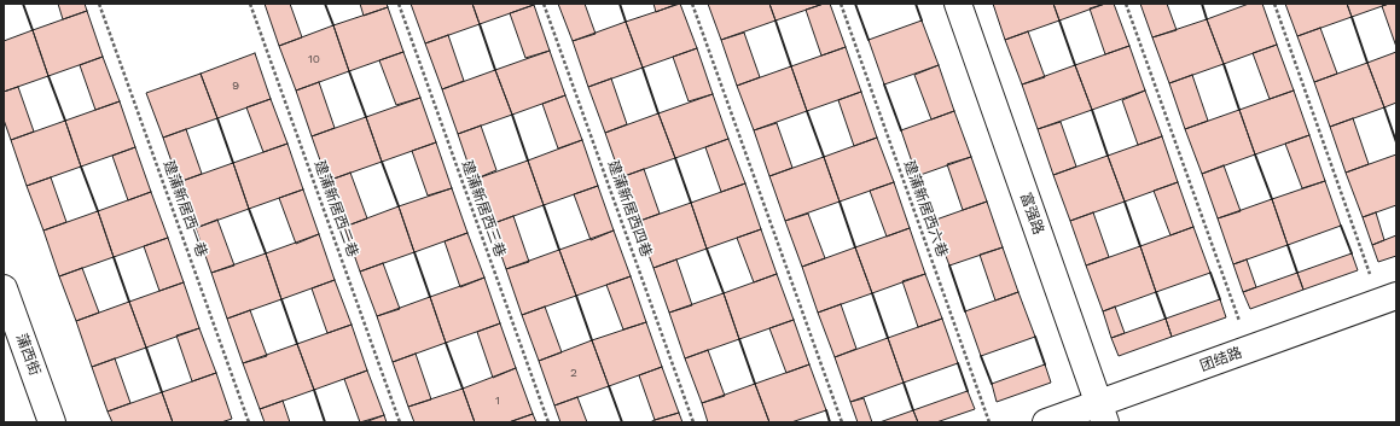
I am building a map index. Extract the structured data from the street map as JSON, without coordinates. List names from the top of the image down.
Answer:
{
  "streets": {
    "street": ["富强路", "蒲西街", "团结路"],
    "path": [
      "建蒲新居西一巷",
      "建蒲新居西二巷",
      "建蒲新居西三巷",
      "建蒲新居西四巷",
      "建蒲新居西六巷"
    ]
  },
  "crossings": [
    ["富强路", "团结路"]
  ],
  "house_numbers": [
    "10",
    "9",
    "2",
    "1"
  ]
}
